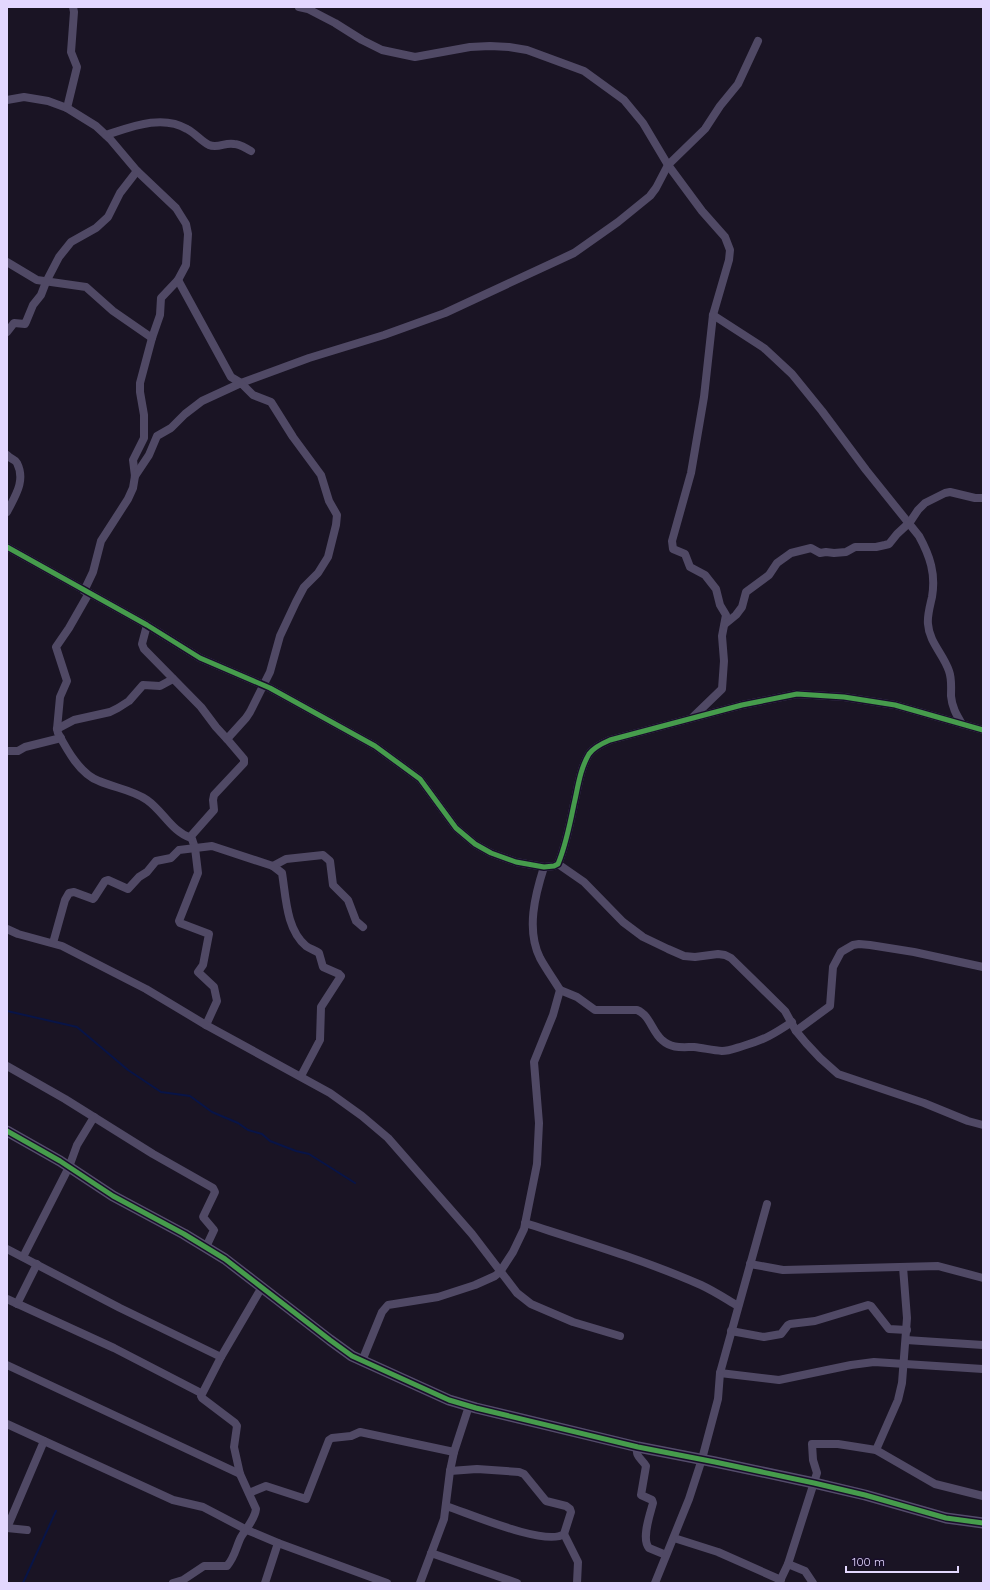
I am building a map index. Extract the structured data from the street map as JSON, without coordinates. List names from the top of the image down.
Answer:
{
  "scale_bar": "100 m"
}
